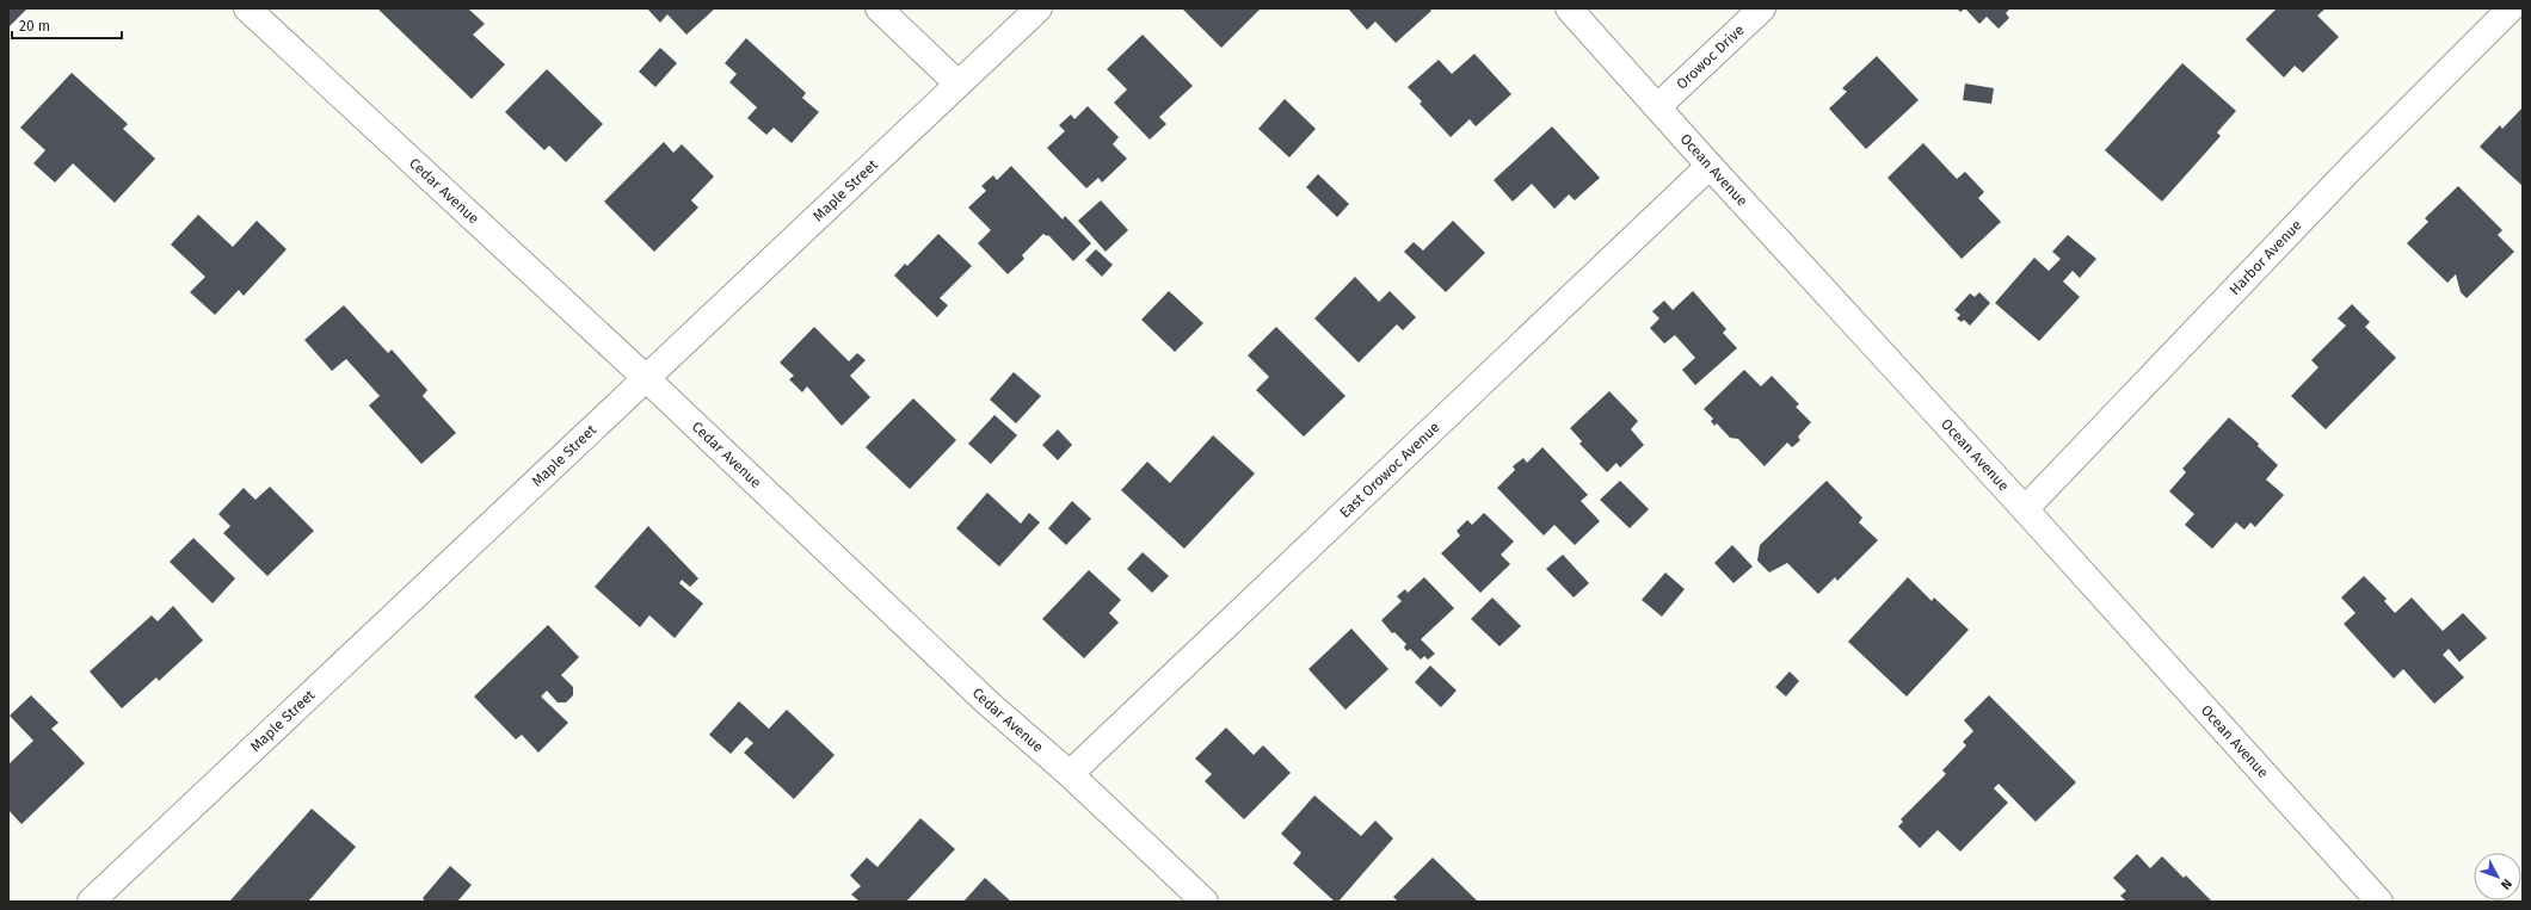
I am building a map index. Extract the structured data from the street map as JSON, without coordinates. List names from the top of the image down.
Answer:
{
  "streets": {
    "street": [
      "Orowoc Drive",
      "Ocean Avenue",
      "Cedar Avenue",
      "Maple Street",
      "Harbor Avenue",
      "East Orowoc Avenue"
    ]
  },
  "crossings": [
    ["Orowoc Drive", "Ocean Avenue"],
    ["Ocean Avenue", "Harbor Avenue"],
    ["Ocean Avenue", "East Orowoc Avenue"],
    ["Cedar Avenue", "Maple Street"],
    ["Cedar Avenue", "East Orowoc Avenue"]
  ],
  "scale_bar": "20 m",
  "north": "bottom right"
}
